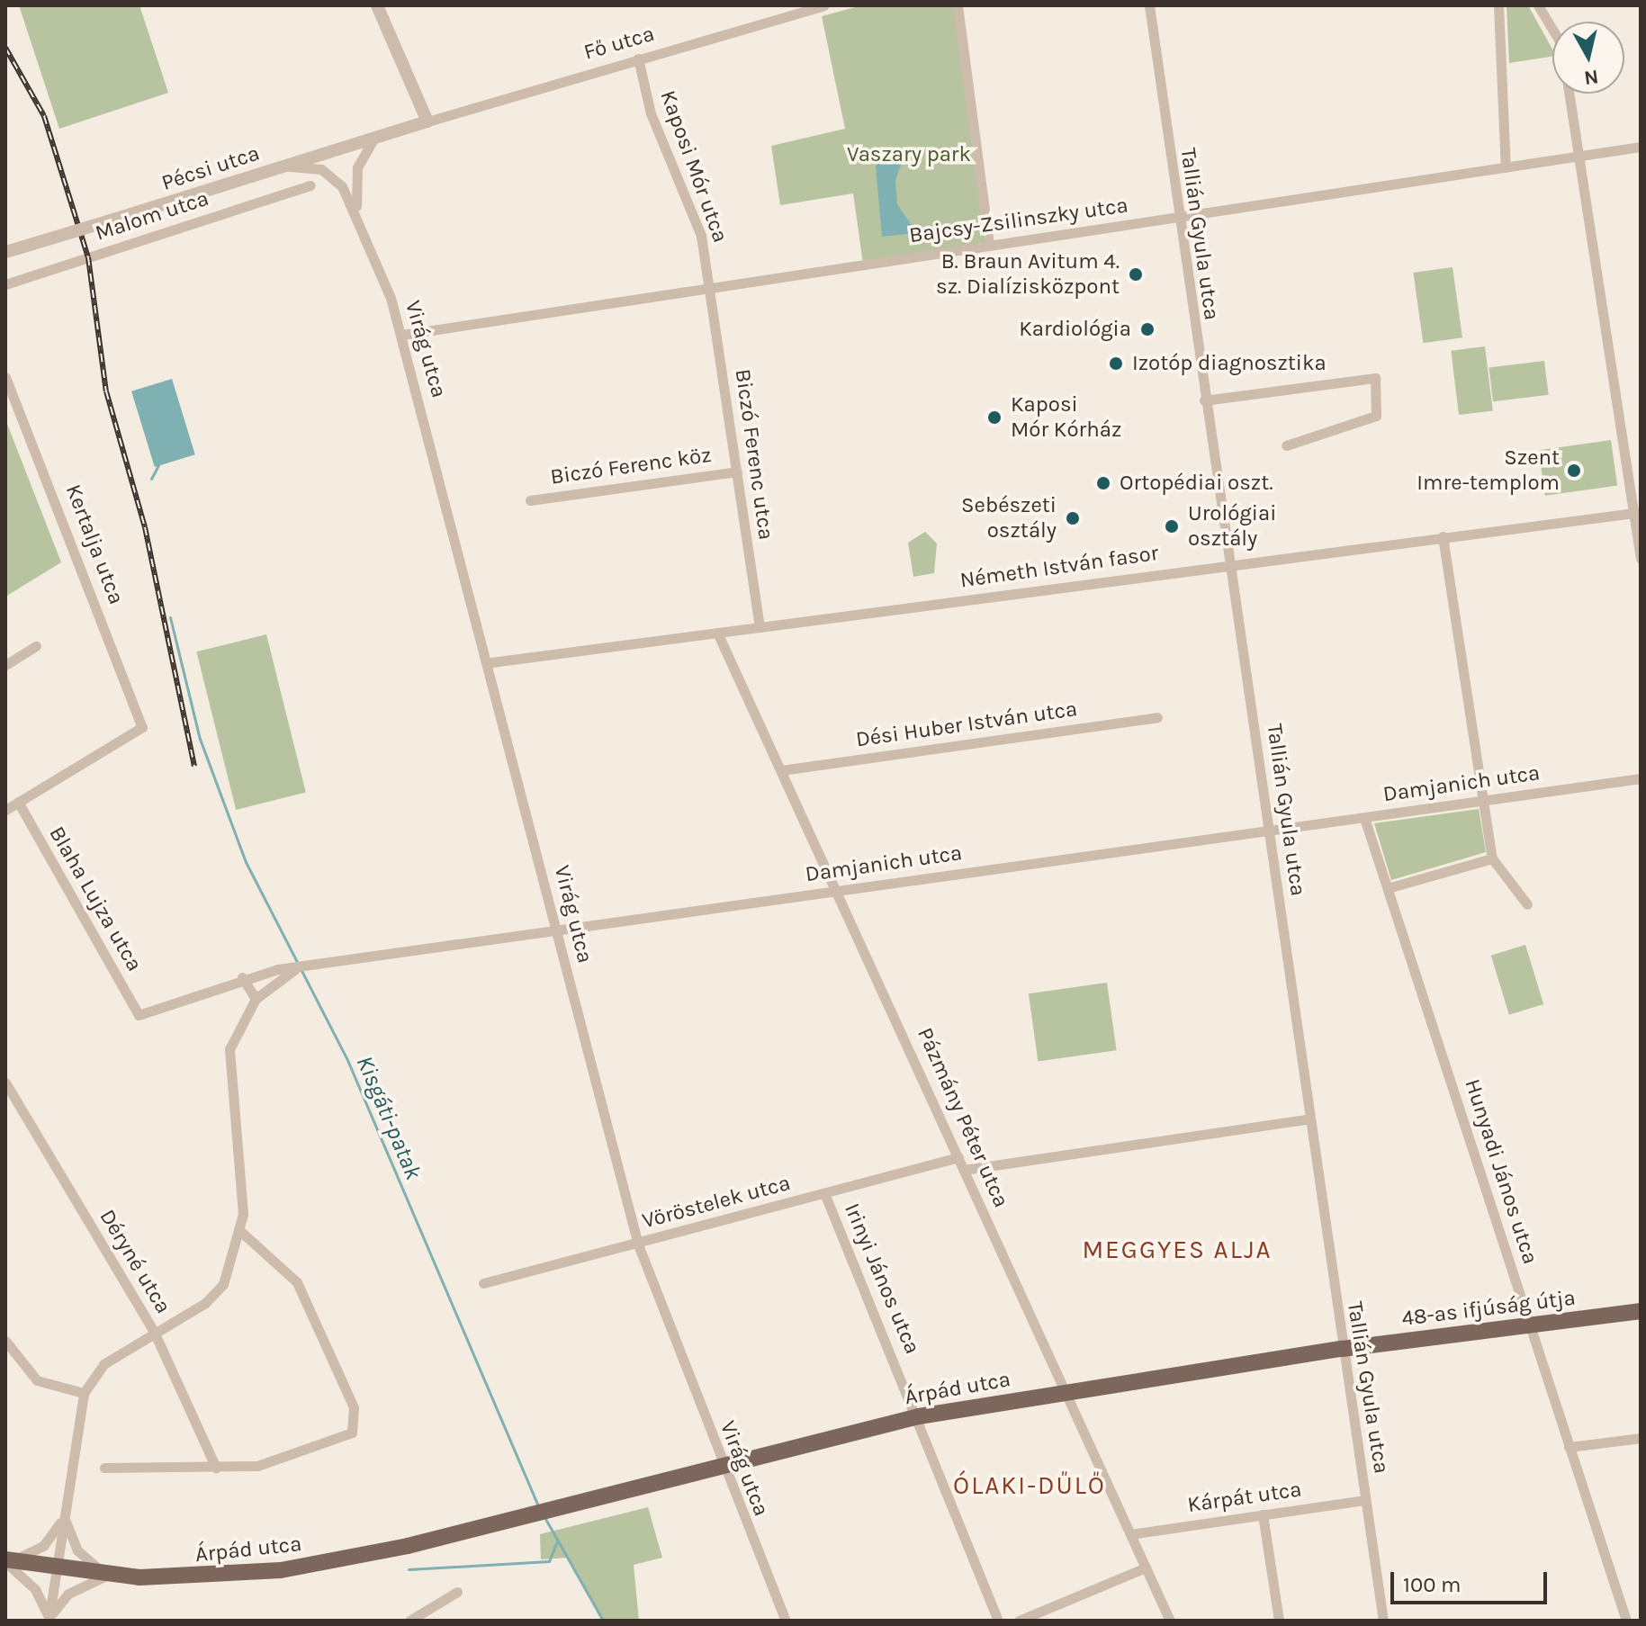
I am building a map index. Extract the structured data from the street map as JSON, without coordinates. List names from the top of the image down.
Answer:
{
  "streets": {
    "main road": ["48-as ifjúság útja", "Árpád utca"],
    "street": [
      "Fő utca",
      "Kaposi Mór utca",
      "Pécsi utca",
      "Malom utca",
      "Bajcsy-Zsilinszky utca",
      "Tallián Gyula utca",
      "Virág utca",
      "Biczó Ferenc utca",
      "Biczó Ferenc köz",
      "Kertalja utca",
      "Németh István fasor",
      "Dési Huber István utca",
      "Damjanich utca",
      "Blaha Lujza utca",
      "Pázmány Péter utca",
      "Hunyadi János utca",
      "Vöröstelek utca",
      "Déryné utca",
      "Irinyi János utca",
      "Kárpát utca"
    ]
  },
  "crossings": [
    ["Fő utca", "Kaposi Mór utca"],
    ["Fő utca", "Pécsi utca"],
    ["Kaposi Mór utca", "Bajcsy-Zsilinszky utca"],
    ["Kaposi Mór utca", "Biczó Ferenc utca"],
    ["Pécsi utca", "Virág utca"],
    ["Bajcsy-Zsilinszky utca", "Tallián Gyula utca"],
    ["Bajcsy-Zsilinszky utca", "Virág utca"],
    ["Bajcsy-Zsilinszky utca", "Biczó Ferenc utca"],
    ["Tallián Gyula utca", "Németh István fasor"],
    ["Tallián Gyula utca", "Damjanich utca"],
    ["Tallián Gyula utca", "48-as ifjúság útja"],
    ["Tallián Gyula utca", "Árpád utca"],
    ["Tallián Gyula utca", "Kárpát utca"],
    ["Virág utca", "Németh István fasor"],
    ["Virág utca", "Damjanich utca"],
    ["Virág utca", "Vöröstelek utca"],
    ["Virág utca", "Árpád utca"],
    ["Biczó Ferenc utca", "Biczó Ferenc köz"],
    ["Biczó Ferenc utca", "Németh István fasor"],
    ["Kertalja utca", "Blaha Lujza utca"],
    ["Németh István fasor", "Pázmány Péter utca"],
    ["Dési Huber István utca", "Pázmány Péter utca"],
    ["Damjanich utca", "Blaha Lujza utca"],
    ["Damjanich utca", "Pázmány Péter utca"],
    ["Damjanich utca", "Hunyadi János utca"],
    ["Pázmány Péter utca", "Vöröstelek utca"],
    ["Pázmány Péter utca", "Árpád utca"],
    ["Pázmány Péter utca", "Kárpát utca"],
    ["Hunyadi János utca", "48-as ifjúság útja"],
    ["Vöröstelek utca", "Irinyi János utca"],
    ["Irinyi János utca", "Árpád utca"],
    ["48-as ifjúság útja", "Árpád utca"]
  ],
  "districts": ["MEGGYES ALJA", "ÓLAKI-DŰLŐ"],
  "water": ["Kisgáti-patak"],
  "parks": ["Vaszary park"],
  "places": [
    "B. Braun Avitum 4. sz. Dialízisközpont",
    "Kardiológia",
    "Izotóp diagnosztika",
    "Kaposi Mór Kórház",
    "Szent Imre-templom",
    "Ortopédiai oszt.",
    "Sebészeti osztály",
    "Urológiai osztály"
  ],
  "scale_bar": "100 m",
  "north": "bottom"
}
